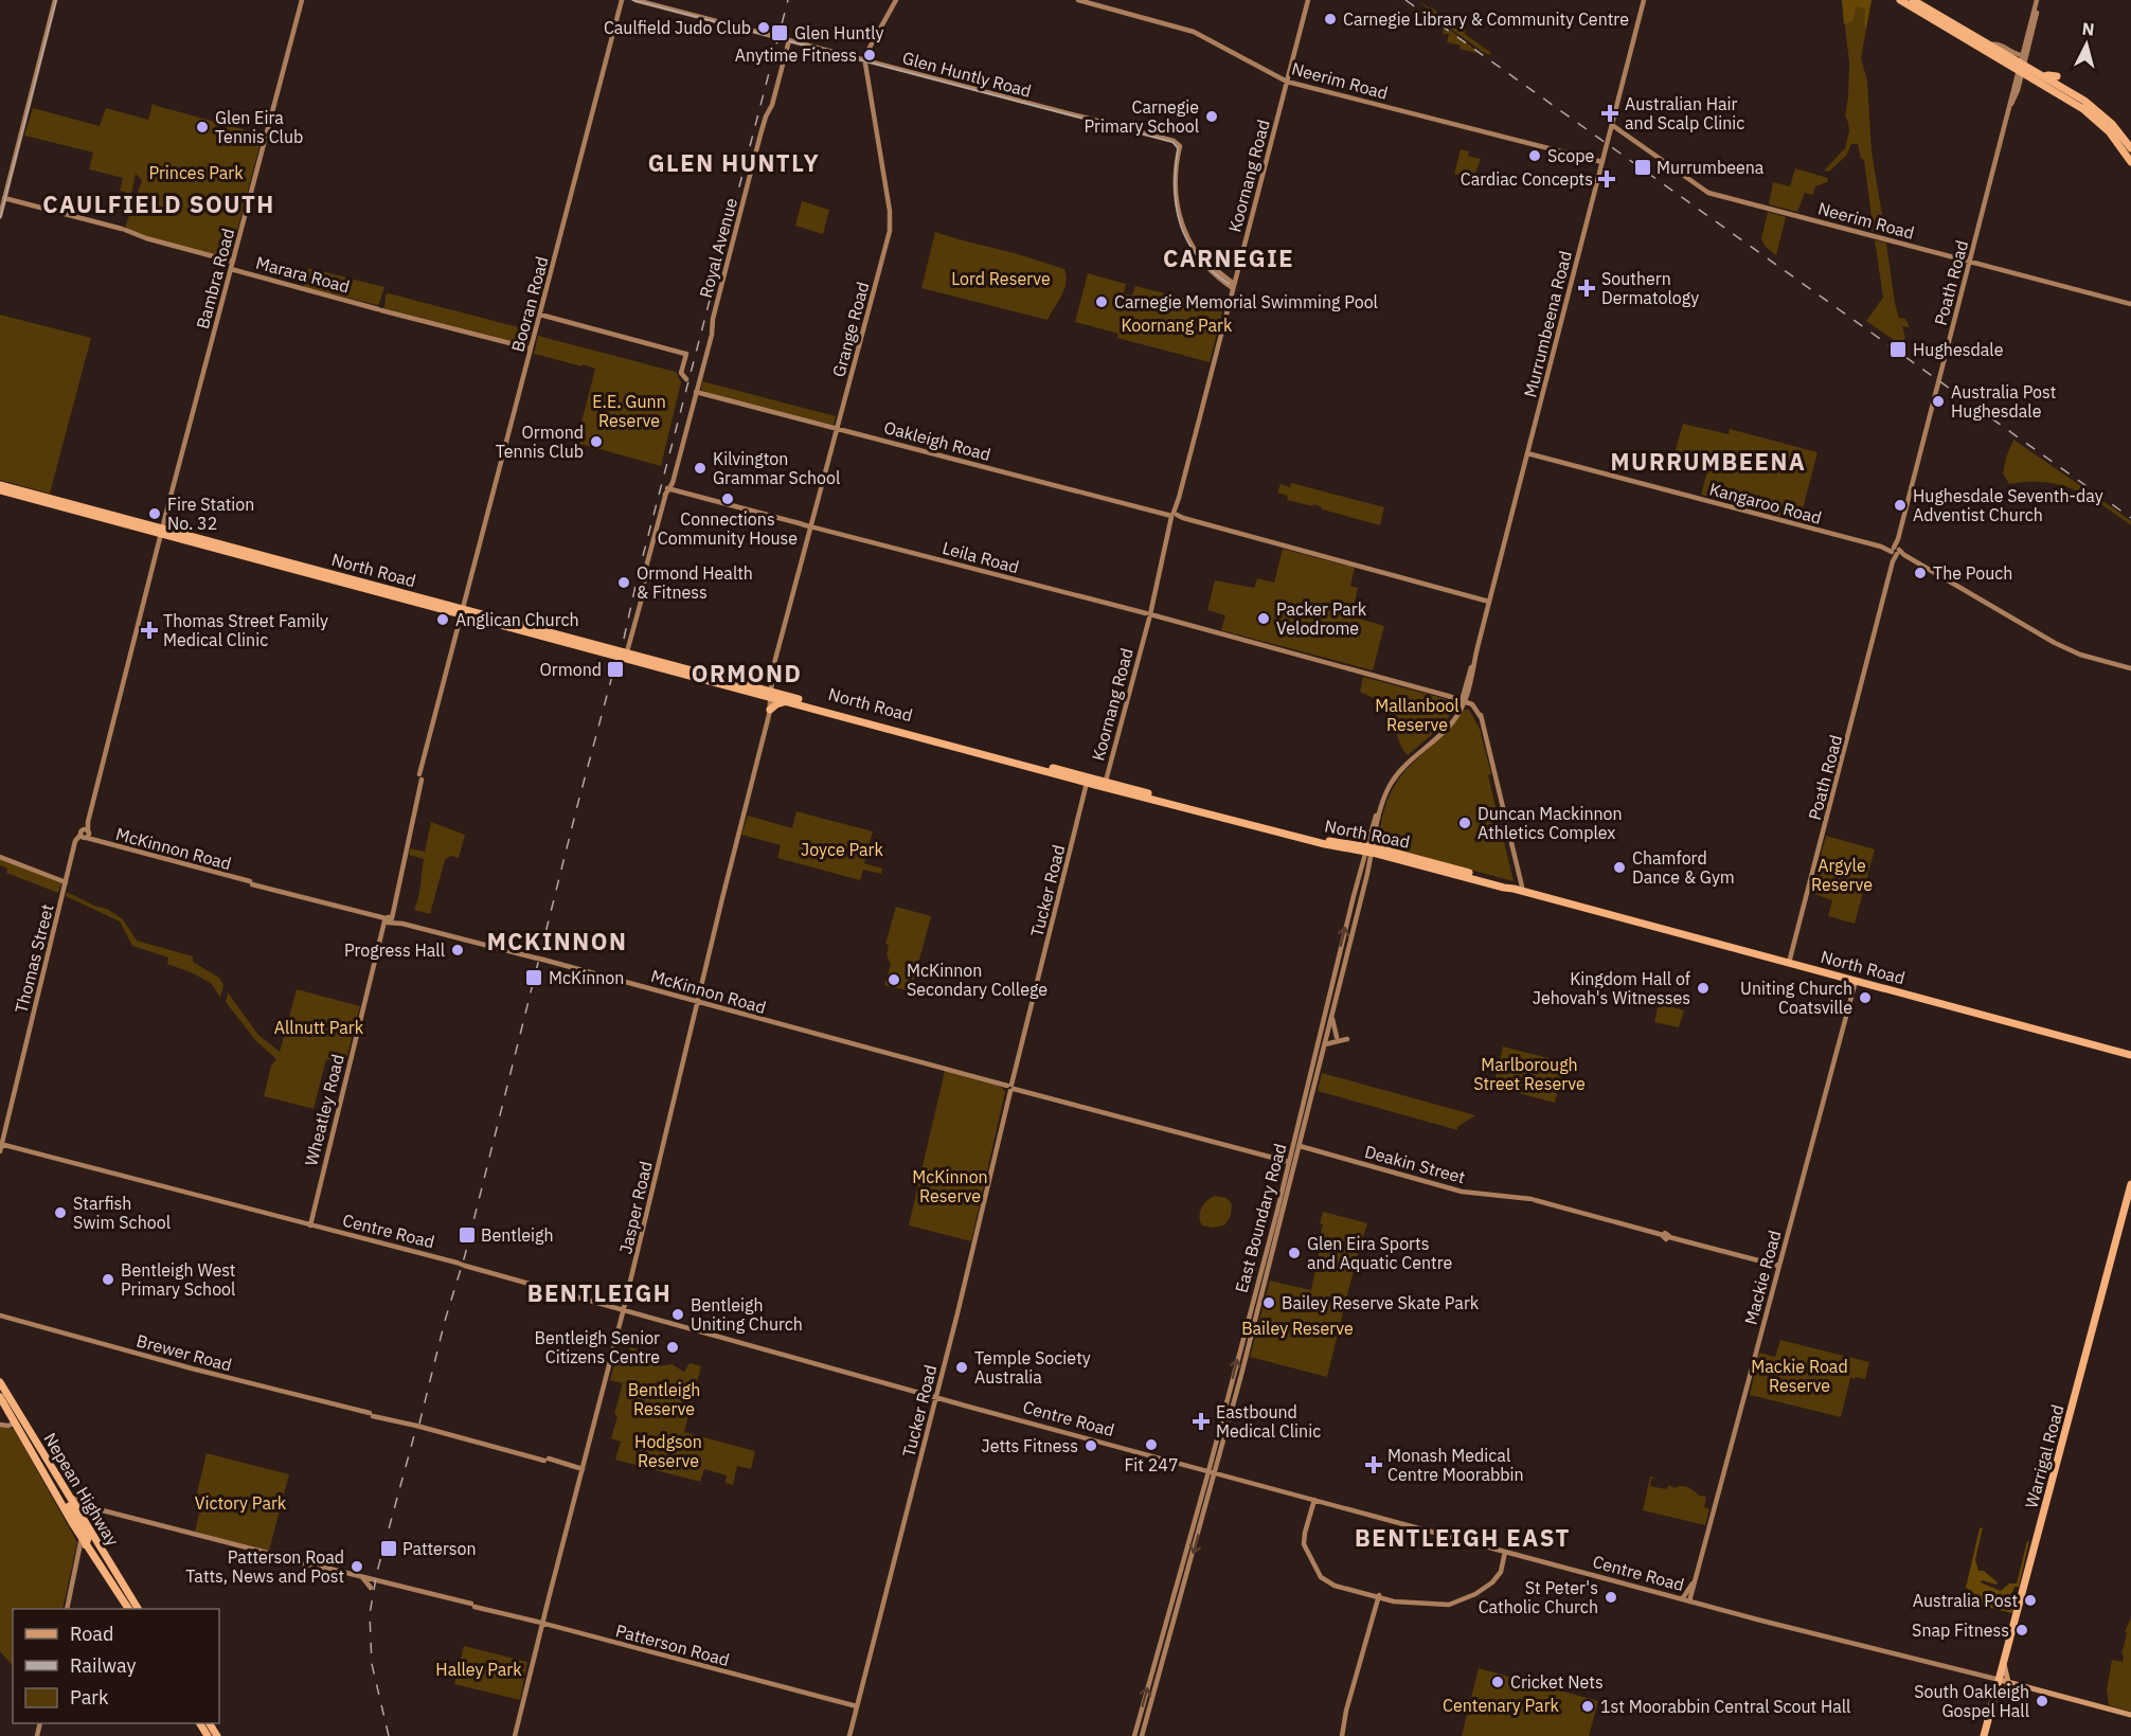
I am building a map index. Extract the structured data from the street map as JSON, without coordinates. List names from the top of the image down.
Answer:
{
  "streets": {
    "highway": ["North Road", "Warrigal Road", "Nepean Highway"],
    "main road": ["Centre Road"],
    "street": [
      "Glen Huntly Road",
      "Neerim Road",
      "Koornang Road",
      "Royal Avenue",
      "Marara Road",
      "Bambra Road",
      "Poath Road",
      "Booran Road",
      "Murrumbeena Road",
      "Grange Road",
      "Oakleigh Road",
      "Kangaroo Road",
      "Leila Road",
      "McKinnon Road",
      "Tucker Road",
      "Thomas Street",
      "Wheatley Road",
      "Deakin Street",
      "Jasper Road",
      "East Boundary Road",
      "Mackie Road",
      "Brewer Road",
      "Patterson Road"
    ]
  },
  "crossings": [
    ["Glen Huntly Road", "Koornang Road"],
    ["Glen Huntly Road", "Royal Avenue"],
    ["Glen Huntly Road", "Grange Road"],
    ["Neerim Road", "Koornang Road"],
    ["Neerim Road", "Poath Road"],
    ["Neerim Road", "Murrumbeena Road"],
    ["Koornang Road", "Oakleigh Road"],
    ["Koornang Road", "Leila Road"],
    ["Koornang Road", "North Road"],
    ["Royal Avenue", "Oakleigh Road"],
    ["Royal Avenue", "Leila Road"],
    ["Royal Avenue", "North Road"],
    ["Marara Road", "Bambra Road"],
    ["Marara Road", "Booran Road"],
    ["Bambra Road", "North Road"],
    ["Poath Road", "Kangaroo Road"],
    ["Poath Road", "North Road"],
    ["Booran Road", "North Road"],
    ["Booran Road", "Wheatley Road"],
    ["Murrumbeena Road", "Oakleigh Road"],
    ["Murrumbeena Road", "Kangaroo Road"],
    ["Murrumbeena Road", "Leila Road"],
    ["Murrumbeena Road", "North Road"],
    ["Murrumbeena Road", "East Boundary Road"],
    ["Grange Road", "Oakleigh Road"],
    ["Grange Road", "Leila Road"],
    ["Grange Road", "North Road"],
    ["Grange Road", "Jasper Road"],
    ["North Road", "Tucker Road"],
    ["North Road", "Wheatley Road"],
    ["North Road", "Jasper Road"],
    ["North Road", "East Boundary Road"],
    ["North Road", "Mackie Road"],
    ["McKinnon Road", "Tucker Road"],
    ["McKinnon Road", "Thomas Street"],
    ["McKinnon Road", "Wheatley Road"],
    ["McKinnon Road", "Jasper Road"],
    ["McKinnon Road", "East Boundary Road"],
    ["Tucker Road", "Centre Road"],
    ["Tucker Road", "Patterson Road"],
    ["Thomas Street", "Centre Road"],
    ["Wheatley Road", "Centre Road"],
    ["Deakin Street", "East Boundary Road"],
    ["Deakin Street", "Mackie Road"],
    ["Jasper Road", "Centre Road"],
    ["Jasper Road", "Brewer Road"],
    ["Jasper Road", "Patterson Road"],
    ["East Boundary Road", "Centre Road"],
    ["Centre Road", "Mackie Road"],
    ["Centre Road", "Warrigal Road"],
    ["Nepean Highway", "Patterson Road"]
  ],
  "districts": [
    "GLEN HUNTLY",
    "CAULFIELD SOUTH",
    "CARNEGIE",
    "MURRUMBEENA",
    "ORMOND",
    "MCKINNON",
    "BENTLEIGH",
    "BENTLEIGH EAST"
  ],
  "parks": [
    "Princes Park",
    "Lord Reserve",
    "Koornang Park",
    "E.E. Gunn Reserve",
    "Mallanbool Reserve",
    "Joyce Park",
    "Argyle Reserve",
    "Allnutt Park",
    "Marlborough Street Reserve",
    "McKinnon Reserve",
    "Bailey Reserve",
    "Mackie Road Reserve",
    "Bentleigh Reserve",
    "Hodgson Reserve",
    "Victory Park",
    "Halley Park",
    "Centenary Park"
  ],
  "places": {
    "other": [
      "Carnegie Library & Community Centre",
      "Caulfield Judo Club",
      "Anytime Fitness",
      "Carnegie Primary School",
      "Glen Eira Tennis Club",
      "Scope",
      "Carnegie Memorial Swimming Pool",
      "Australia Post Hughesdale",
      "Ormond Tennis Club",
      "Kilvington Grammar School",
      "Connections Community House",
      "Hughesdale Seventh-day Adventist Church",
      "Fire Station No. 32",
      "The Pouch",
      "Ormond Health & Fitness",
      "Packer Park Velodrome",
      "Anglican Church",
      "Duncan Mackinnon Athletics Complex",
      "Chamford Dance & Gym",
      "Progress Hall",
      "McKinnon Secondary College",
      "Kingdom Hall of Jehovah's Witnesses",
      "Uniting Church Coatsville",
      "Starfish Swim School",
      "Glen Eira Sports and Aquatic Centre",
      "Bentleigh West Primary School",
      "Bailey Reserve Skate Park",
      "Bentleigh Uniting Church",
      "Bentleigh Senior Citizens Centre",
      "Temple Society Australia",
      "Fit 247",
      "Jetts Fitness",
      "Patterson Road Tatts, News and Post",
      "St Peter's Catholic Church",
      "Australia Post",
      "Snap Fitness",
      "Cricket Nets",
      "South Oakleigh Gospel Hall",
      "1st Moorabbin Central Scout Hall"
    ],
    "transit": [
      "Glen Huntly",
      "Murrumbeena",
      "Hughesdale",
      "Ormond",
      "McKinnon",
      "Bentleigh",
      "Patterson"
    ],
    "health": [
      "Australian Hair and Scalp Clinic",
      "Cardiac Concepts",
      "Southern Dermatology",
      "Thomas Street Family Medical Clinic",
      "Eastbound Medical Clinic",
      "Monash Medical Centre Moorabbin"
    ]
  },
  "legend": ["Road", "Railway", "Park"],
  "north": "top"
}
